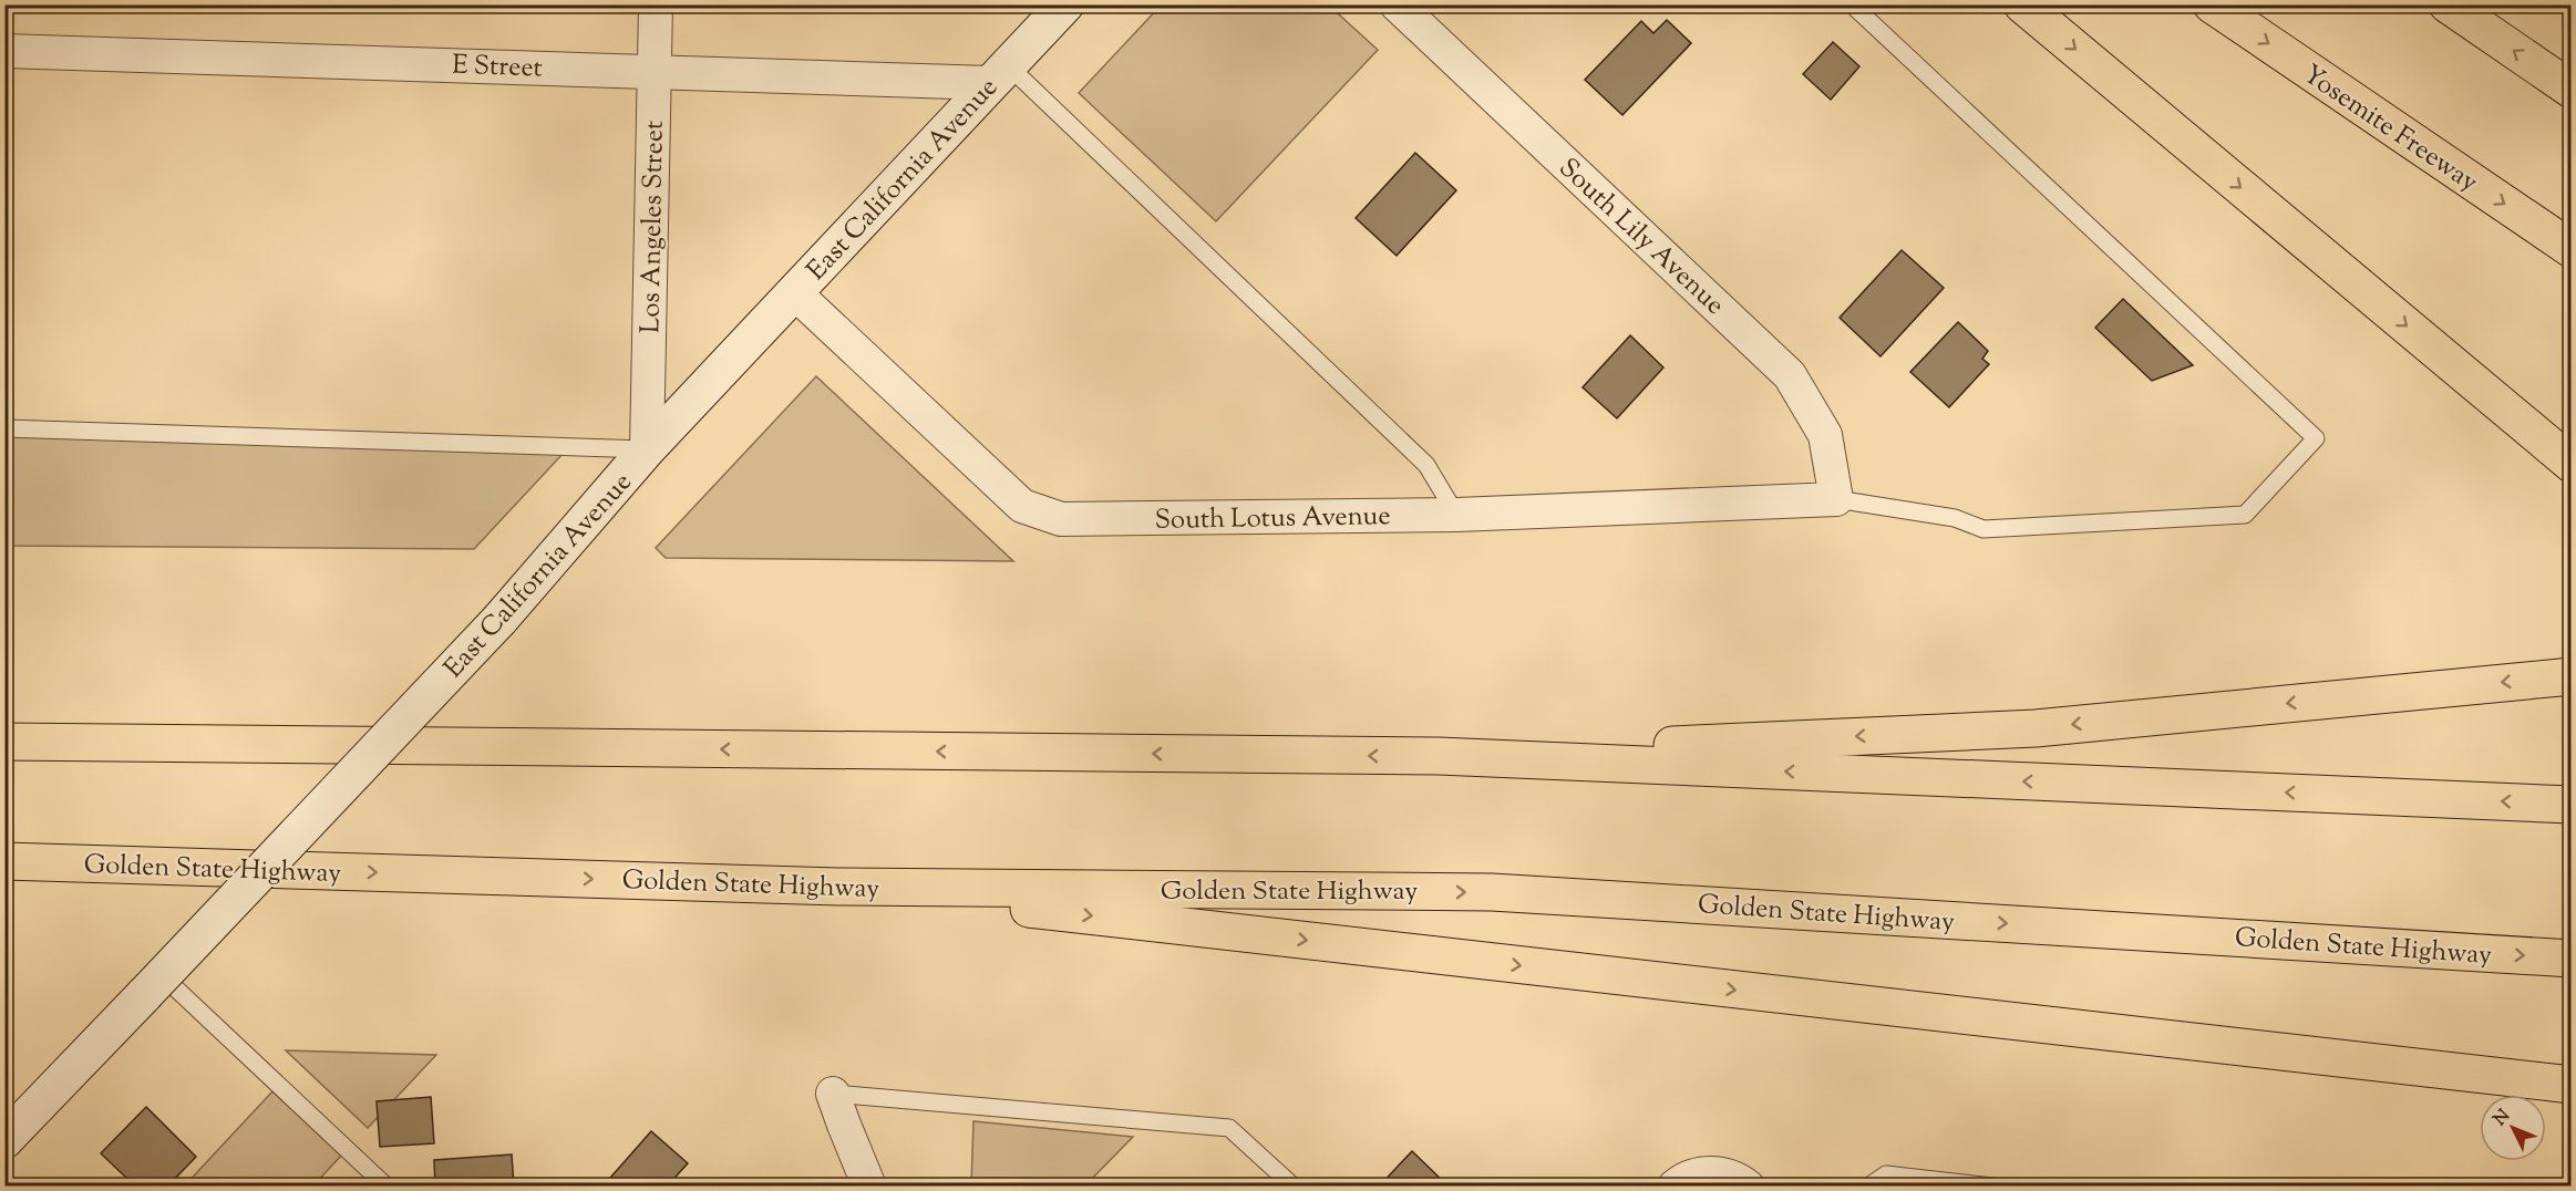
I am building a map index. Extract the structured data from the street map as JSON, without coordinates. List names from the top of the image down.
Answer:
{
  "streets": {
    "highway": ["Yosemite Freeway", "Golden State Highway"],
    "street": [
      "E Street",
      "East California Avenue",
      "Los Angeles Street",
      "South Lily Avenue",
      "South Lotus Avenue"
    ]
  },
  "crossings": [
    ["E Street", "East California Avenue"],
    ["E Street", "Los Angeles Street"],
    ["East California Avenue", "Los Angeles Street"],
    ["East California Avenue", "South Lotus Avenue"],
    ["South Lily Avenue", "South Lotus Avenue"]
  ],
  "north": "top left"
}
